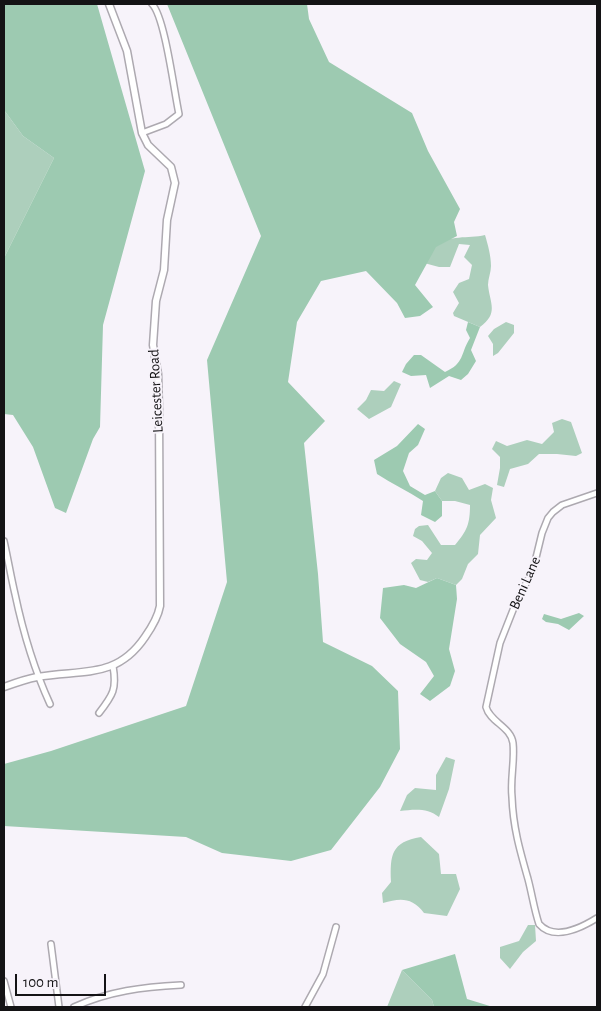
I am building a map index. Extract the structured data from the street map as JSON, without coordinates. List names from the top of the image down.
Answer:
{
  "streets": {
    "street": ["Leicester Road", "Beni Lane"]
  },
  "scale_bar": "100 m"
}
